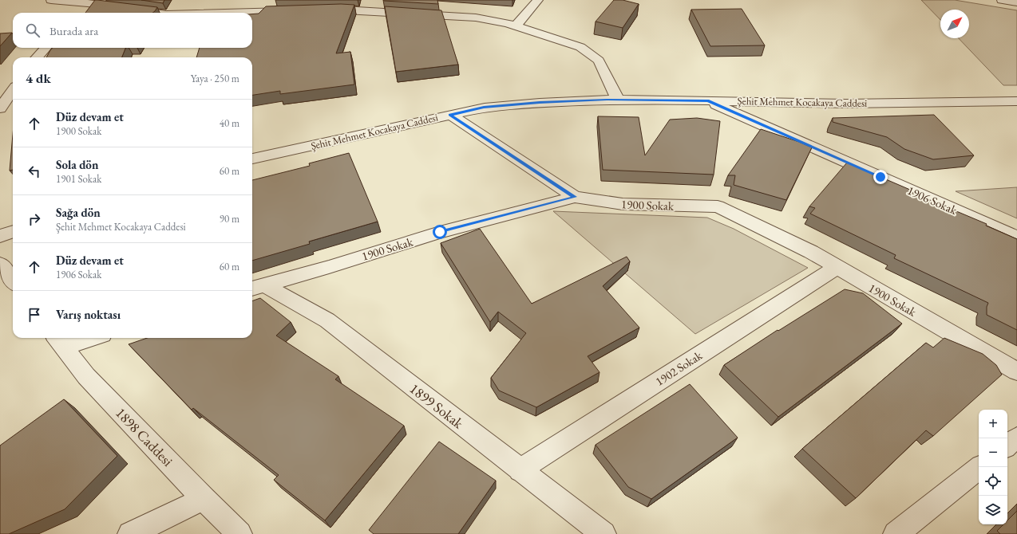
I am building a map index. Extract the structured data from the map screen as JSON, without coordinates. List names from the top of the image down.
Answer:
{
  "streets": {
    "street": [
      "Şehit Mehmet Kocakaya Caddesi",
      "1906 Sokak",
      "1900 Sokak",
      "1902 Sokak",
      "1899 Sokak",
      "1898 Caddesi"
    ]
  },
  "crossings": [
    ["Şehit Mehmet Kocakaya Caddesi", "1906 Sokak"],
    ["1900 Sokak", "1902 Sokak"],
    ["1900 Sokak", "1899 Sokak"],
    ["1902 Sokak", "1899 Sokak"]
  ],
  "north": "top right",
  "page": {
    "search": "Burada ara",
    "heading": ["4 dk", "Yaya · 250 m"],
    "list": [
      ["Düz devam et", "1900 Sokak", "40 m"],
      ["Sola dön", "1901 Sokak", "60 m"],
      ["Sağa dön", "Şehit Mehmet Kocakaya Caddesi", "90 m"],
      ["Düz devam et", "1906 Sokak", "60 m"],
      "Varış noktası"
    ],
    "map_buttons": ["+", "−"]
  }
}
